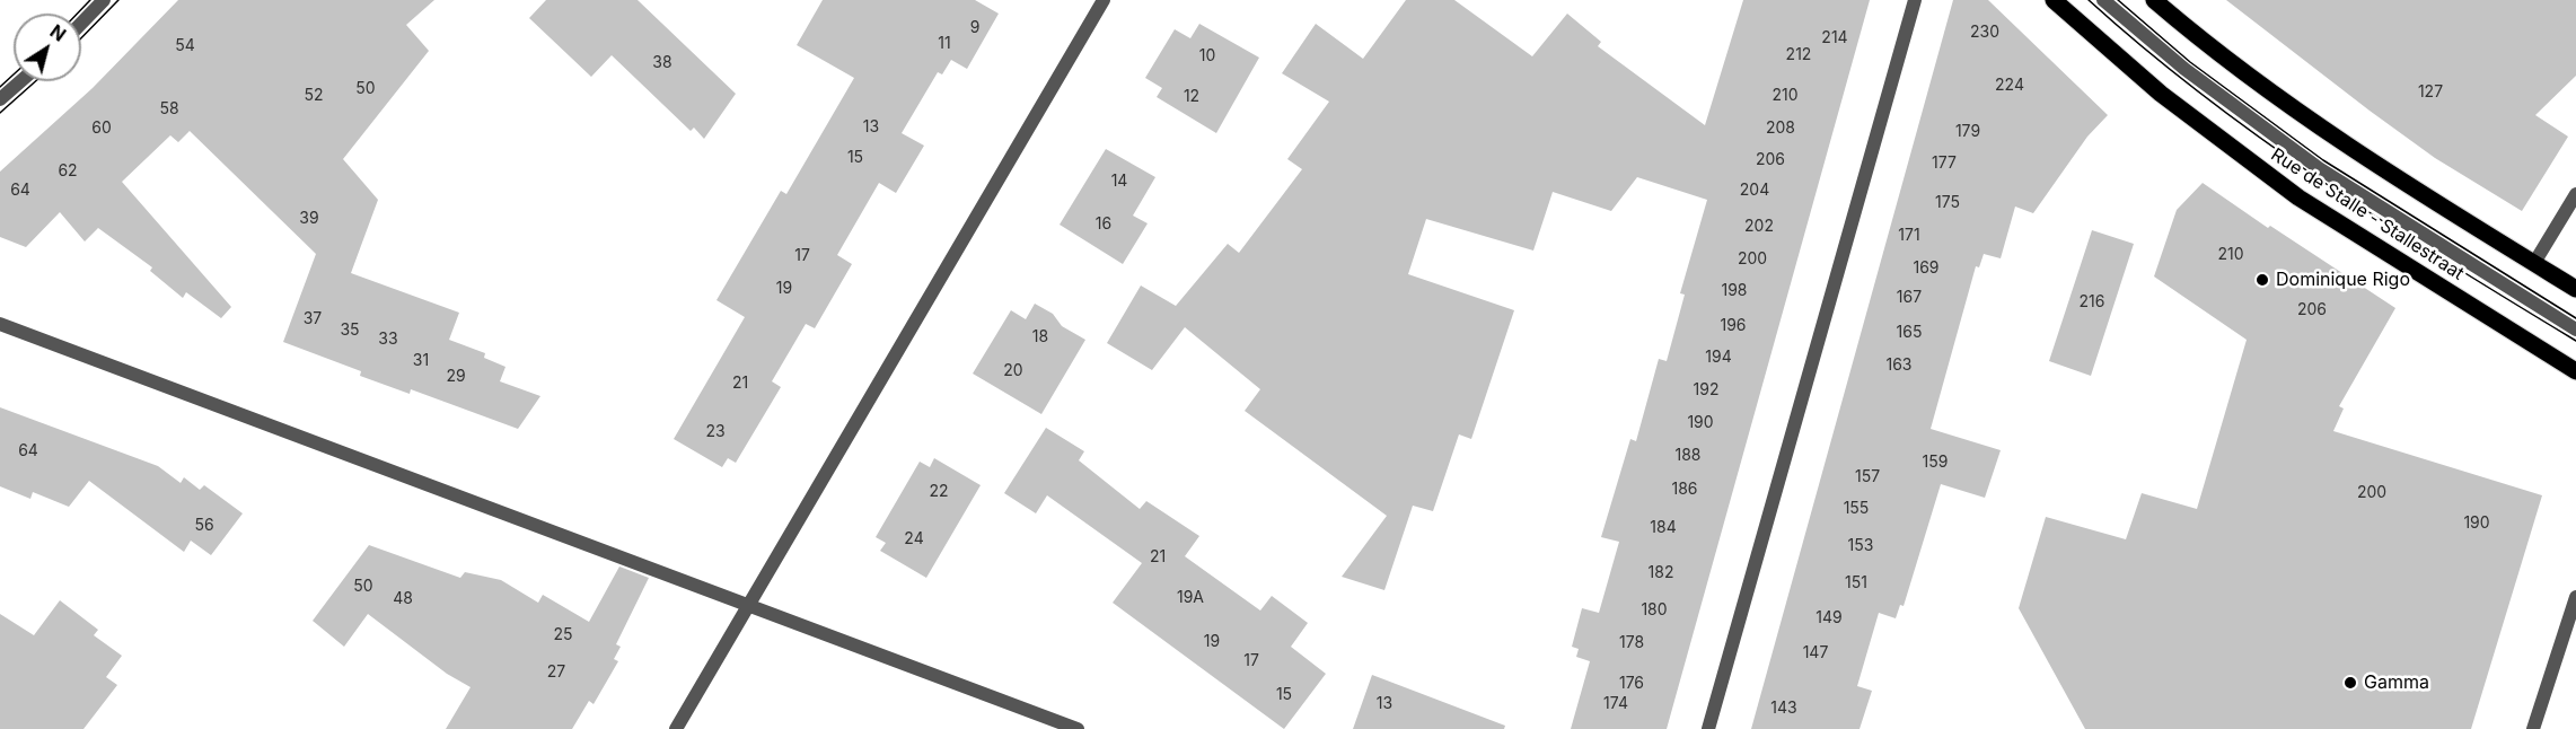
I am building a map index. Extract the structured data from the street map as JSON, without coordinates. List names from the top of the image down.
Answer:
{
  "streets": {
    "main road": ["Rue de Stalle - Stallestraat"]
  },
  "places": ["Dominique Rigo", "Gamma"],
  "house_numbers": [
    "9",
    "230",
    "214",
    "11",
    "54",
    "212",
    "10",
    "38",
    "224",
    "50",
    "127",
    "52",
    "210",
    "12",
    "58",
    "13",
    "60",
    "208",
    "179",
    "15",
    "206",
    "177",
    "62",
    "14",
    "64",
    "204",
    "175",
    "39",
    "16",
    "202",
    "171",
    "210",
    "17",
    "200",
    "169",
    "19",
    "198",
    "167",
    "216",
    "206",
    "37",
    "196",
    "35",
    "165",
    "18",
    "33",
    "194",
    "31",
    "163",
    "20",
    "29",
    "21",
    "192",
    "190",
    "23",
    "64",
    "188",
    "159",
    "157",
    "186",
    "22",
    "200",
    "155",
    "190",
    "56",
    "184",
    "24",
    "153",
    "21",
    "182",
    "151",
    "50",
    "19A",
    "48",
    "180",
    "149",
    "25",
    "19",
    "178",
    "147",
    "17",
    "27",
    "176",
    "15",
    "13",
    "174",
    "143"
  ],
  "north": "top right"
}
